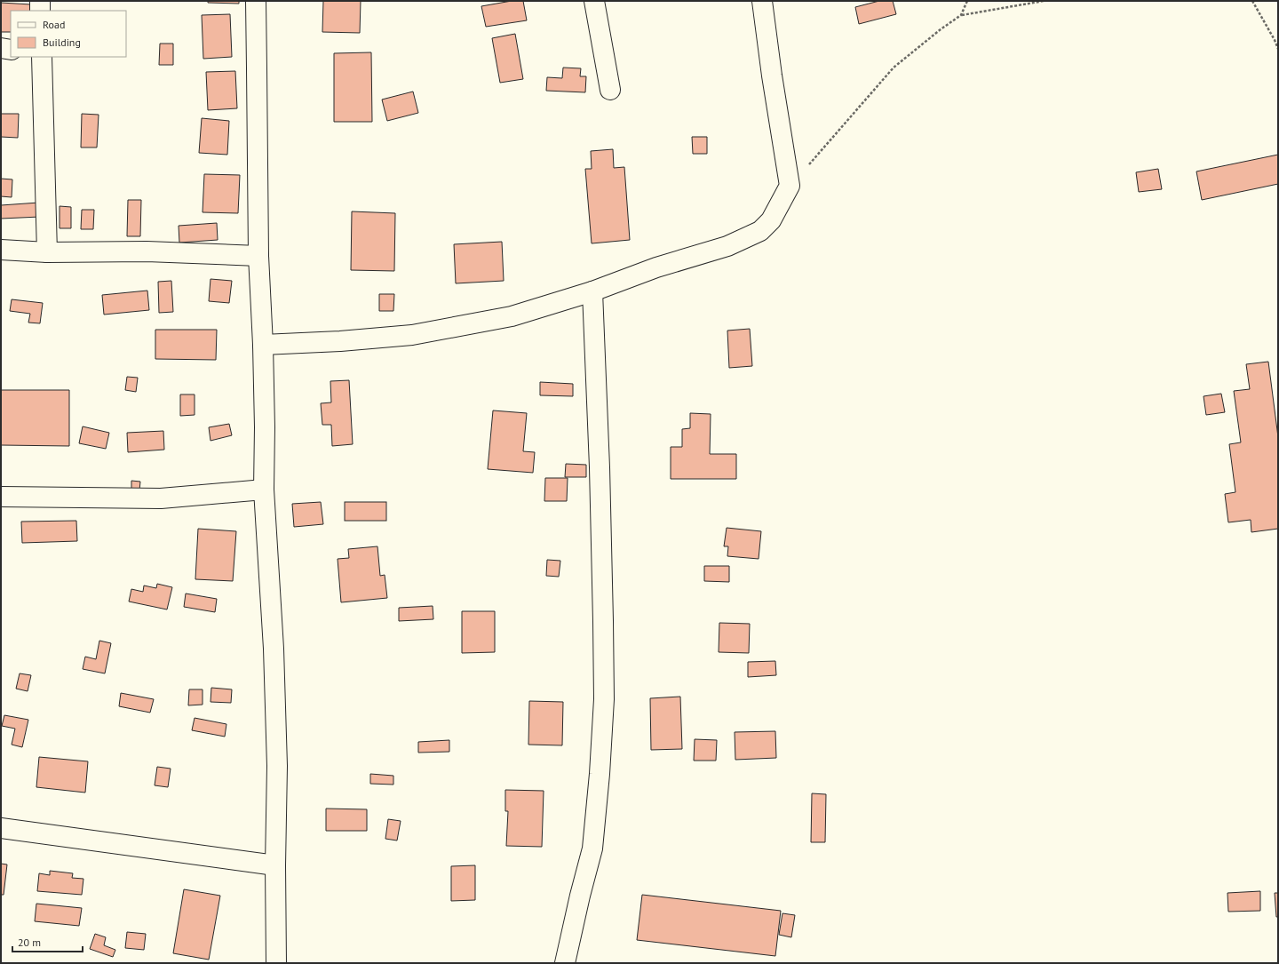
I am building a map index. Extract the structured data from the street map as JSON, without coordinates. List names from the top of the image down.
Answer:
{
  "legend": ["Road", "Building"],
  "scale_bar": "20 m"
}
